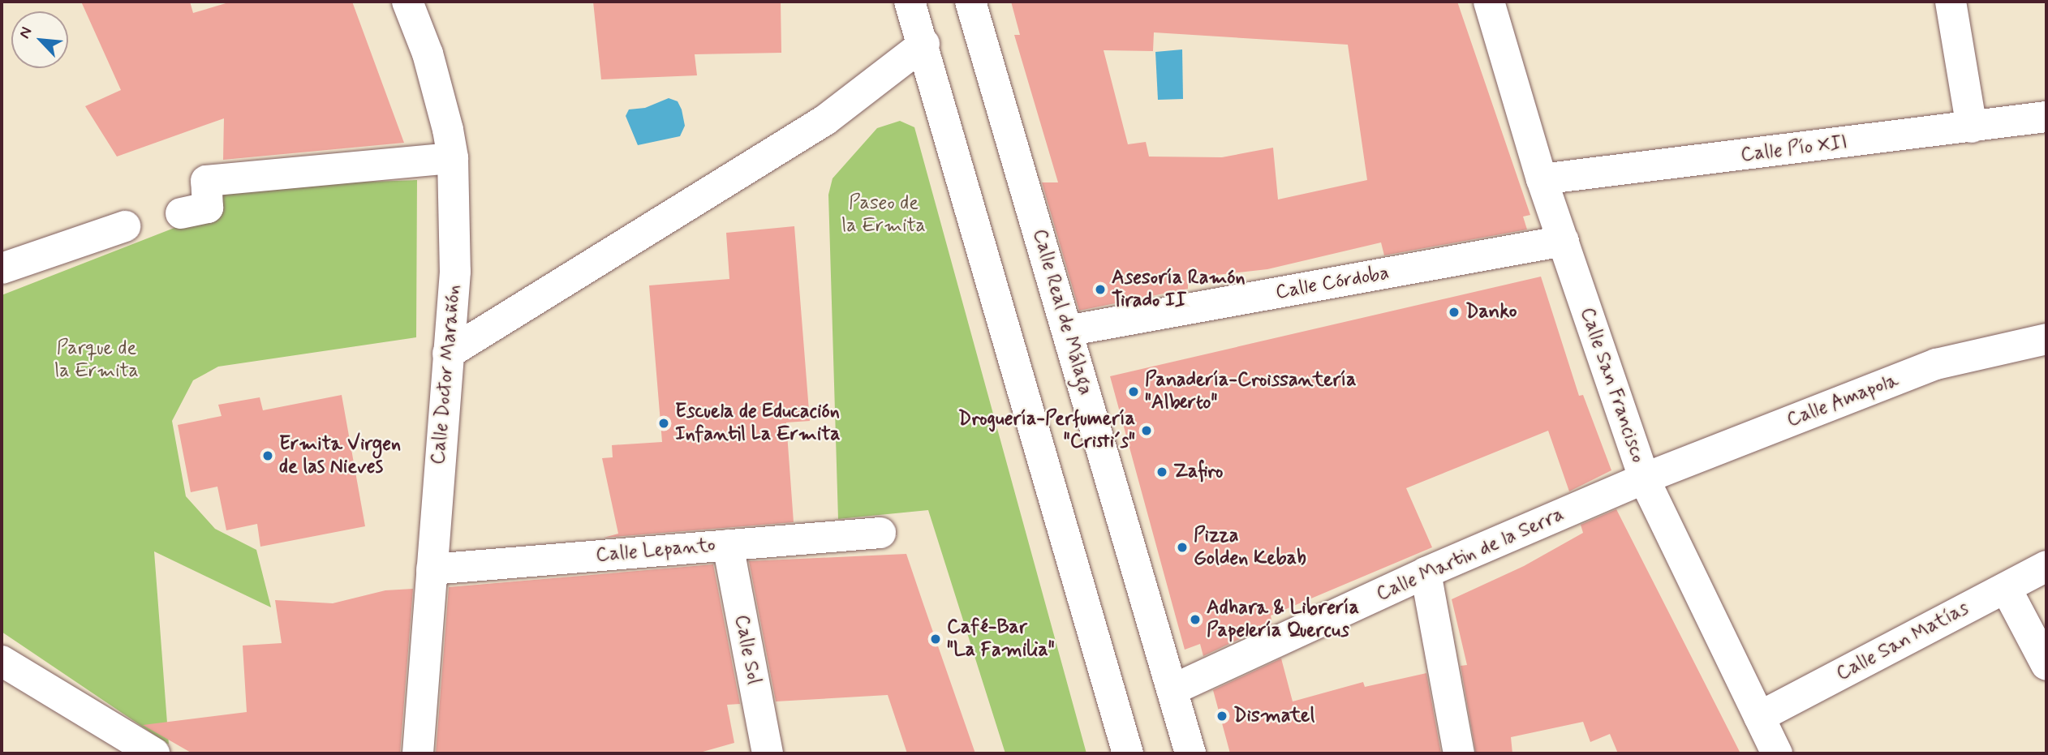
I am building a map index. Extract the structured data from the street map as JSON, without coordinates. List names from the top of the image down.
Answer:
{
  "streets": {
    "street": [
      "Calle Pío XII",
      "Calle Córdoba",
      "Calle Real de Málaga",
      "Calle Doctor Marañón",
      "Calle San Francisco",
      "Calle Amapola",
      "Calle Lepanto",
      "Calle Martin de la Serra",
      "Calle San Matías",
      "Calle Sol"
    ]
  },
  "crossings": [
    ["Calle Pío XII", "Calle San Francisco"],
    ["Calle Córdoba", "Calle Real de Málaga"],
    ["Calle Córdoba", "Calle San Francisco"],
    ["Calle Real de Málaga", "Calle Martin de la Serra"],
    ["Calle Doctor Marañón", "Calle Lepanto"],
    ["Calle San Francisco", "Calle Amapola"],
    ["Calle San Francisco", "Calle Martin de la Serra"],
    ["Calle San Francisco", "Calle San Matías"],
    ["Calle Amapola", "Calle Martin de la Serra"],
    ["Calle Lepanto", "Calle Sol"]
  ],
  "parks": ["Paseo de la Ermita", "Parque de la Ermita"],
  "places": [
    "Asesoría Ramón Tirado II",
    "Danko",
    "Panadería-Croissantería \"Alberto\"",
    "Escuela de Educación Infantil La Ermita",
    "Droguería-Perfumería \"Cristi´s\"",
    "Ermita Virgen de las Nieves",
    "Zafiro",
    "Pizza Golden Kebab",
    "Adhara & Librería Papelería Quercus",
    "Café-Bar \"La Familia\"",
    "Dismatel"
  ],
  "north": "top left"
}
